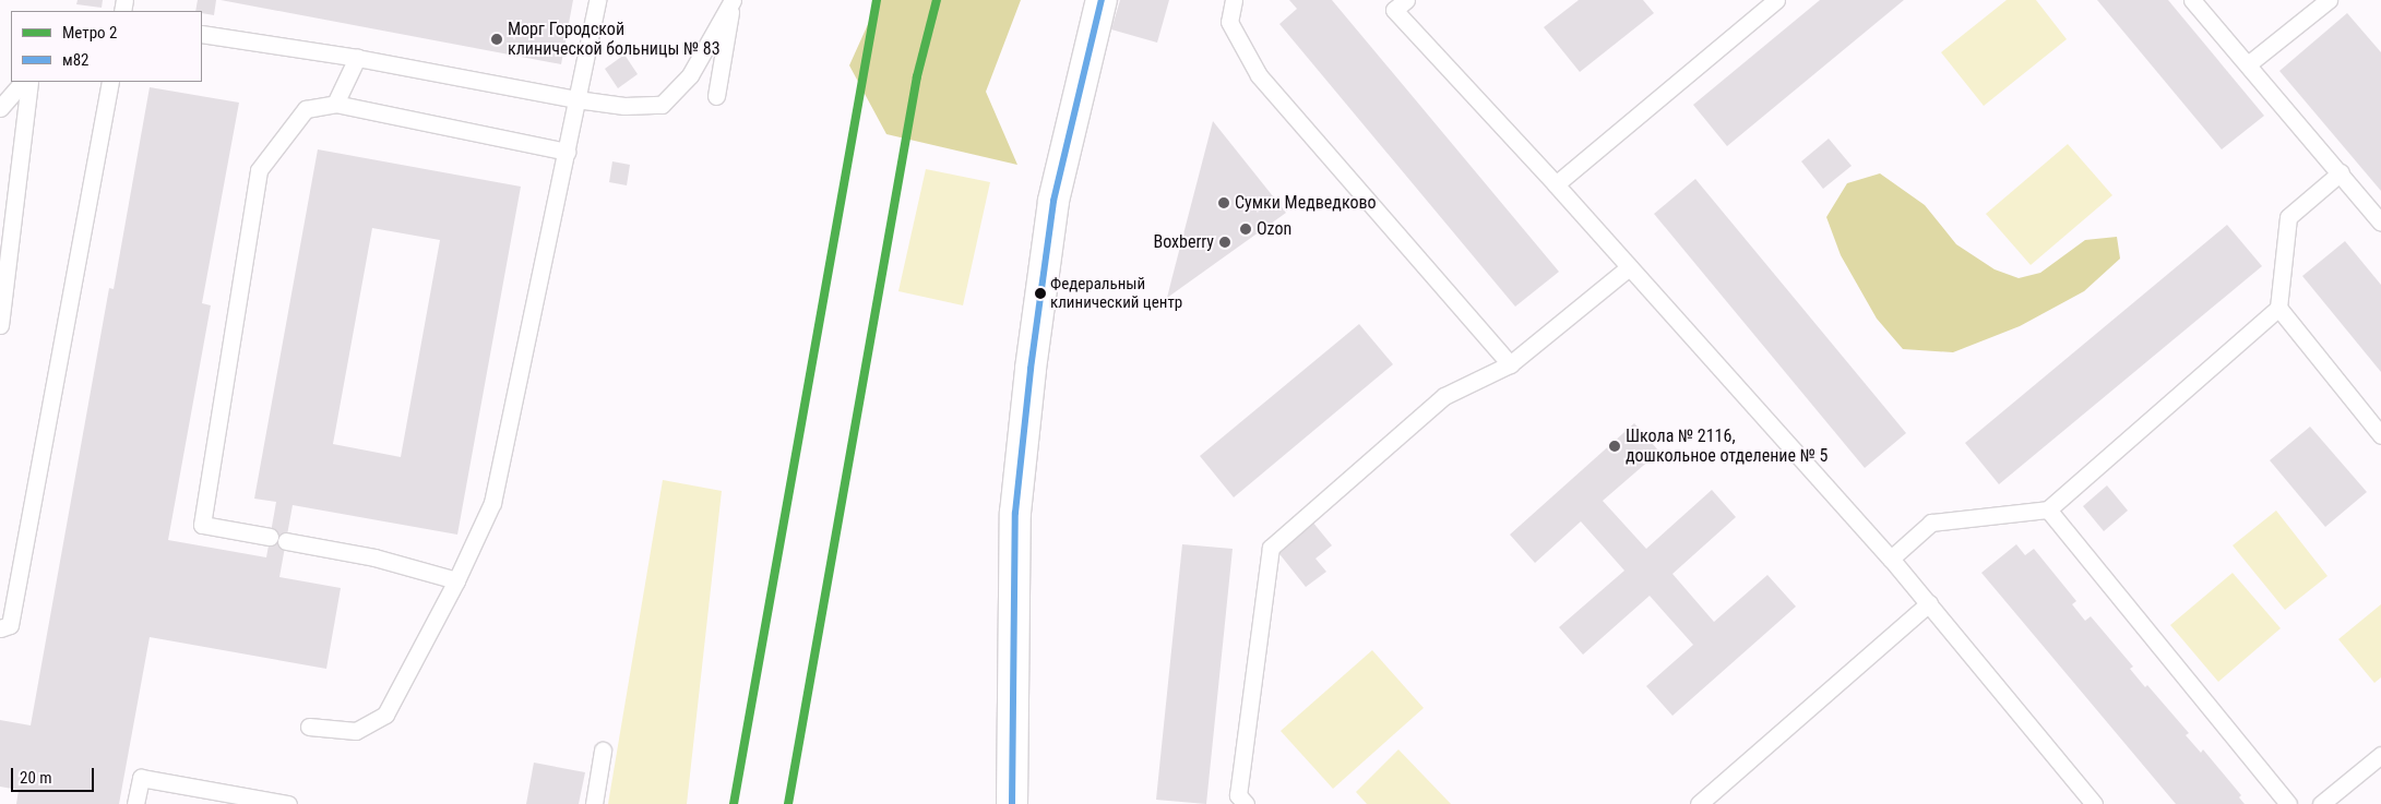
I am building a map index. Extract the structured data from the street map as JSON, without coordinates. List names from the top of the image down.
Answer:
{
  "places": [
    "Морг Городской клинической больницы № 83",
    "Сумки Медведково",
    "Ozon",
    "Boxberry",
    "Федеральный клинический центр",
    "Школа № 2116, дошкольное отделение № 5"
  ],
  "lines": ["metro line 2", "transit line м82"],
  "legend": ["Метро 2", "м82"],
  "scale_bar": "20 m"
}
